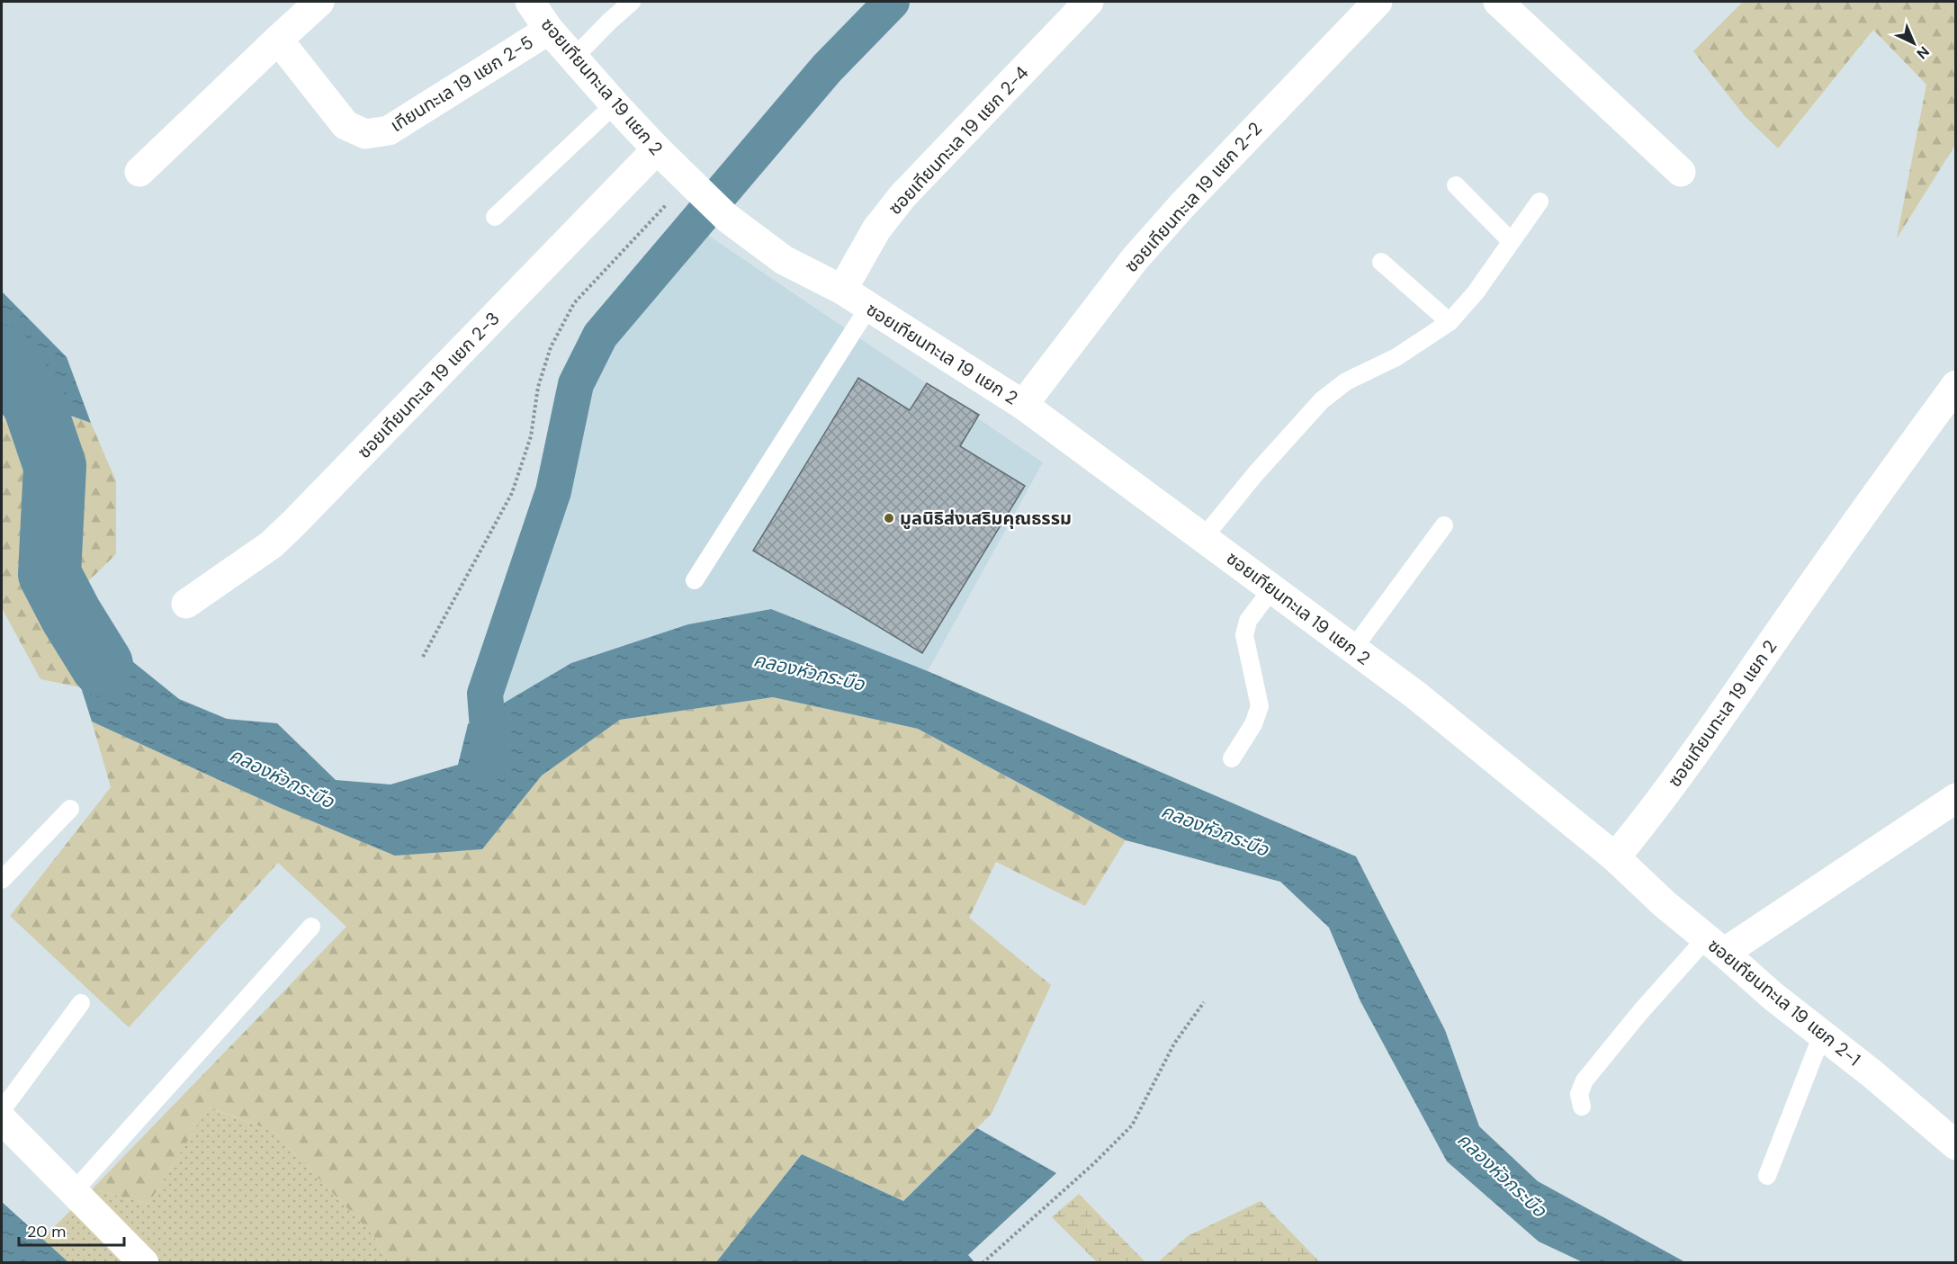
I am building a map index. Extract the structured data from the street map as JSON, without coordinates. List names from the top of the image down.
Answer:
{
  "streets": {
    "street": [
      "เทียนทะเล 19 แยก 2-5",
      "ซอยเทียนทะเล 19 แยก 2",
      "ซอยเทียนทะเล 19 แยก 2-4",
      "ซอยเทียนทะเล 19 แยก 2-2",
      "ซอยเทียนทะเล 19 แยก 2-3",
      "ซอยเทียนทะเล 19 แยก 2-1"
    ]
  },
  "crossings": [
    ["เทียนทะเล 19 แยก 2-5", "ซอยเทียนทะเล 19 แยก 2"],
    ["ซอยเทียนทะเล 19 แยก 2", "ซอยเทียนทะเล 19 แยก 2-4"],
    ["ซอยเทียนทะเล 19 แยก 2", "ซอยเทียนทะเล 19 แยก 2-2"],
    ["ซอยเทียนทะเล 19 แยก 2", "ซอยเทียนทะเล 19 แยก 2-3"],
    ["ซอยเทียนทะเล 19 แยก 2", "ซอยเทียนทะเล 19 แยก 2-1"]
  ],
  "water": ["คลองหัวกระบือ"],
  "places": ["มูลนิธิส่งเสริมคุณธรรม"],
  "scale_bar": "20 m",
  "north": "bottom right"
}
